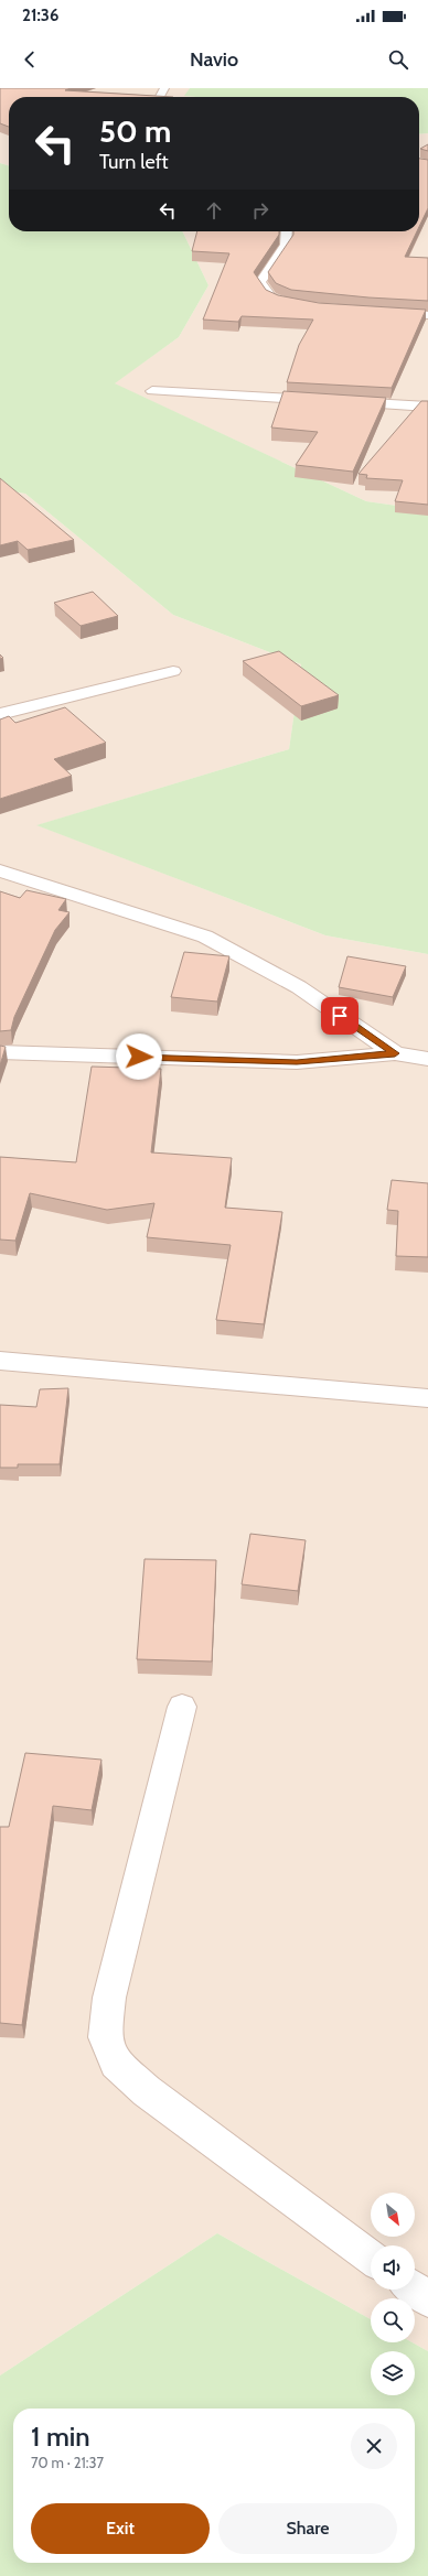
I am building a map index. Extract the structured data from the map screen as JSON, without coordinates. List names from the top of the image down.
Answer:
{
  "north": "bottom right",
  "page": {
    "status": "21:36",
    "header": "Navio",
    "turn": ["50 m", "Turn left"],
    "heading": ["1 min", "70 m · 21:37"],
    "buttons": ["Exit", "Share"]
  }
}
